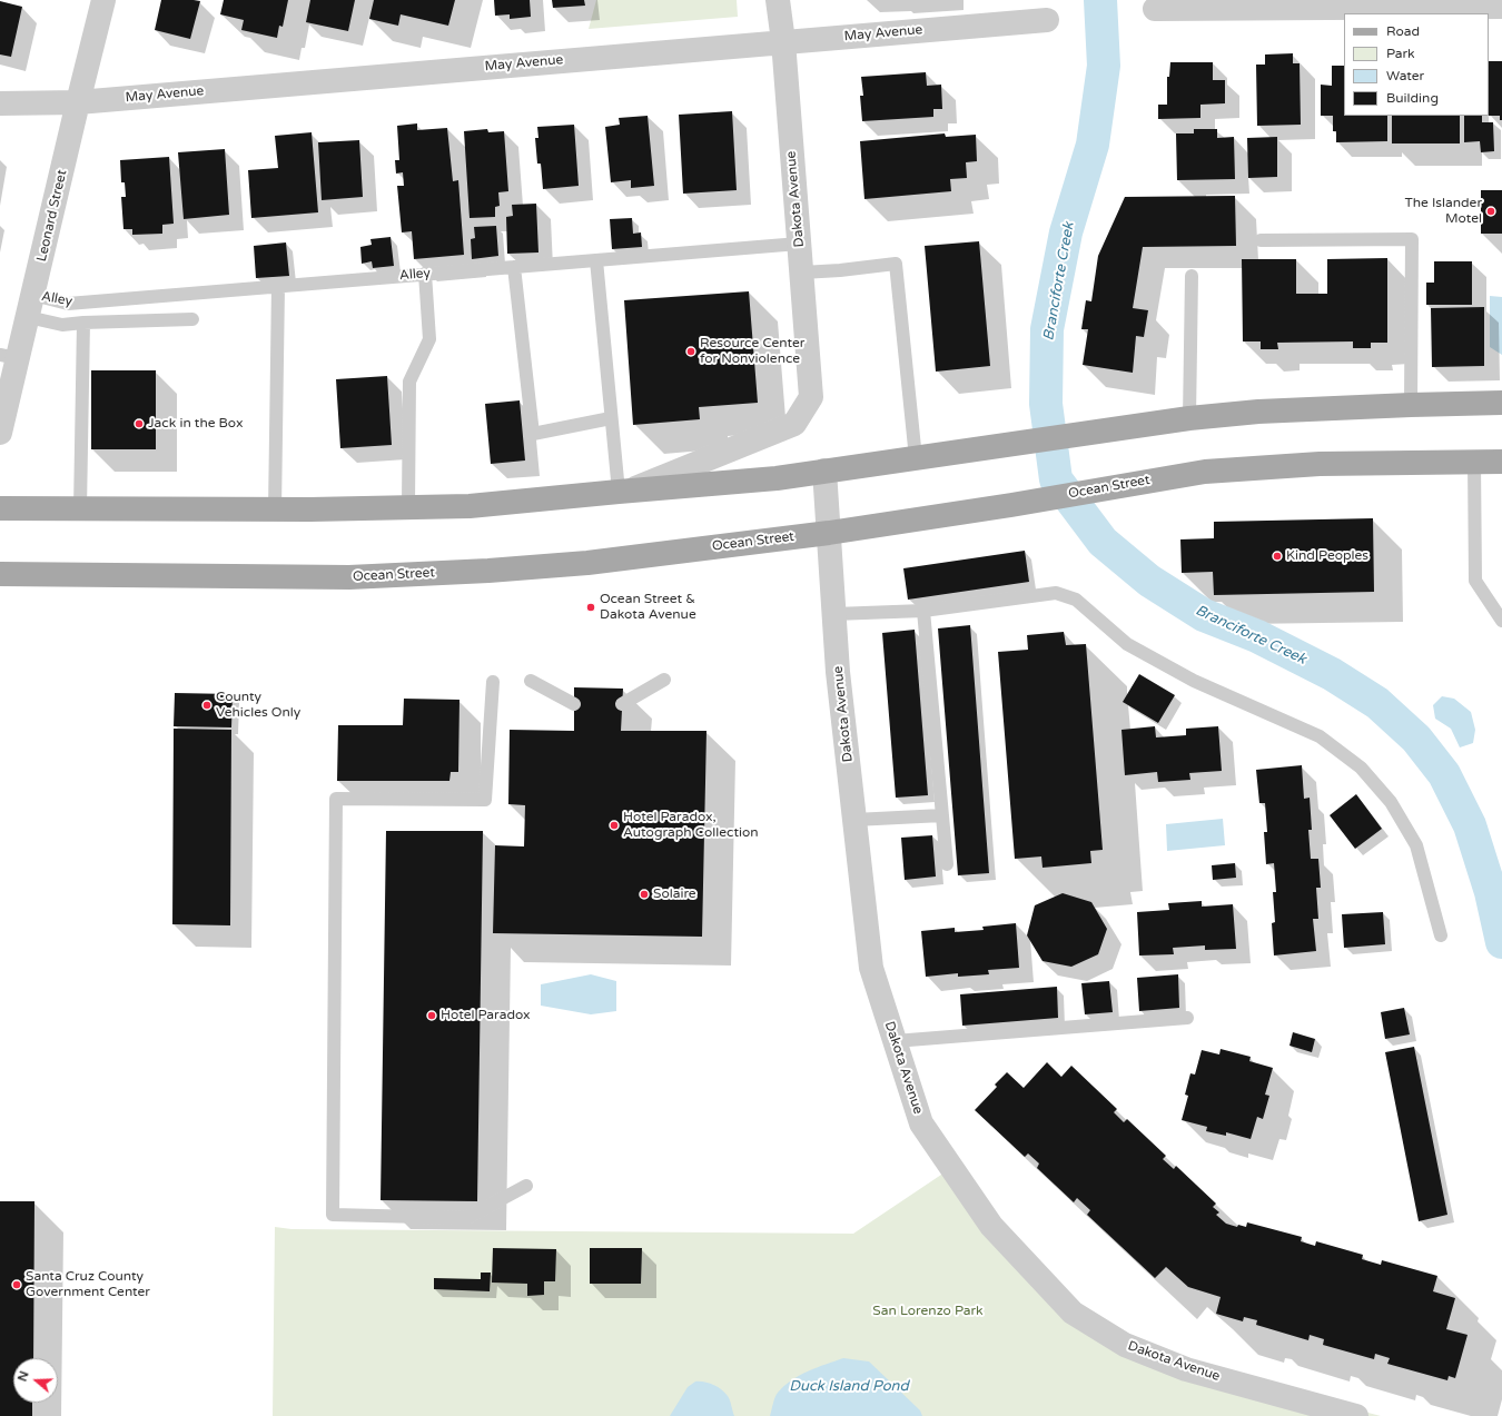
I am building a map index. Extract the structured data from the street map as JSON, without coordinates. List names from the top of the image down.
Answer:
{
  "streets": {
    "main road": ["Ocean Street"],
    "street": ["May Avenue", "Dakota Avenue", "Leonard Street"],
    "lane": ["Alley"]
  },
  "crossings": [
    ["May Avenue", "Dakota Avenue"],
    ["May Avenue", "Leonard Street"],
    ["Dakota Avenue", "Alley"],
    ["Dakota Avenue", "Ocean Street"],
    ["Leonard Street", "Alley"]
  ],
  "water": ["Branciforte Creek", "Duck Island Pond"],
  "parks": ["San Lorenzo Park"],
  "places": [
    "The Islander Motel",
    "Resource Center for Nonviolence",
    "Jack in the Box",
    "Kind Peoples",
    "Ocean Street & Dakota Avenue",
    "County Vehicles Only",
    "Hotel Paradox, Autograph Collection",
    "Solaire",
    "Hotel Paradox",
    "Santa Cruz County Government Center"
  ],
  "legend": [
    "Road",
    "Park",
    "Water",
    "Building"
  ],
  "north": "left"
}
